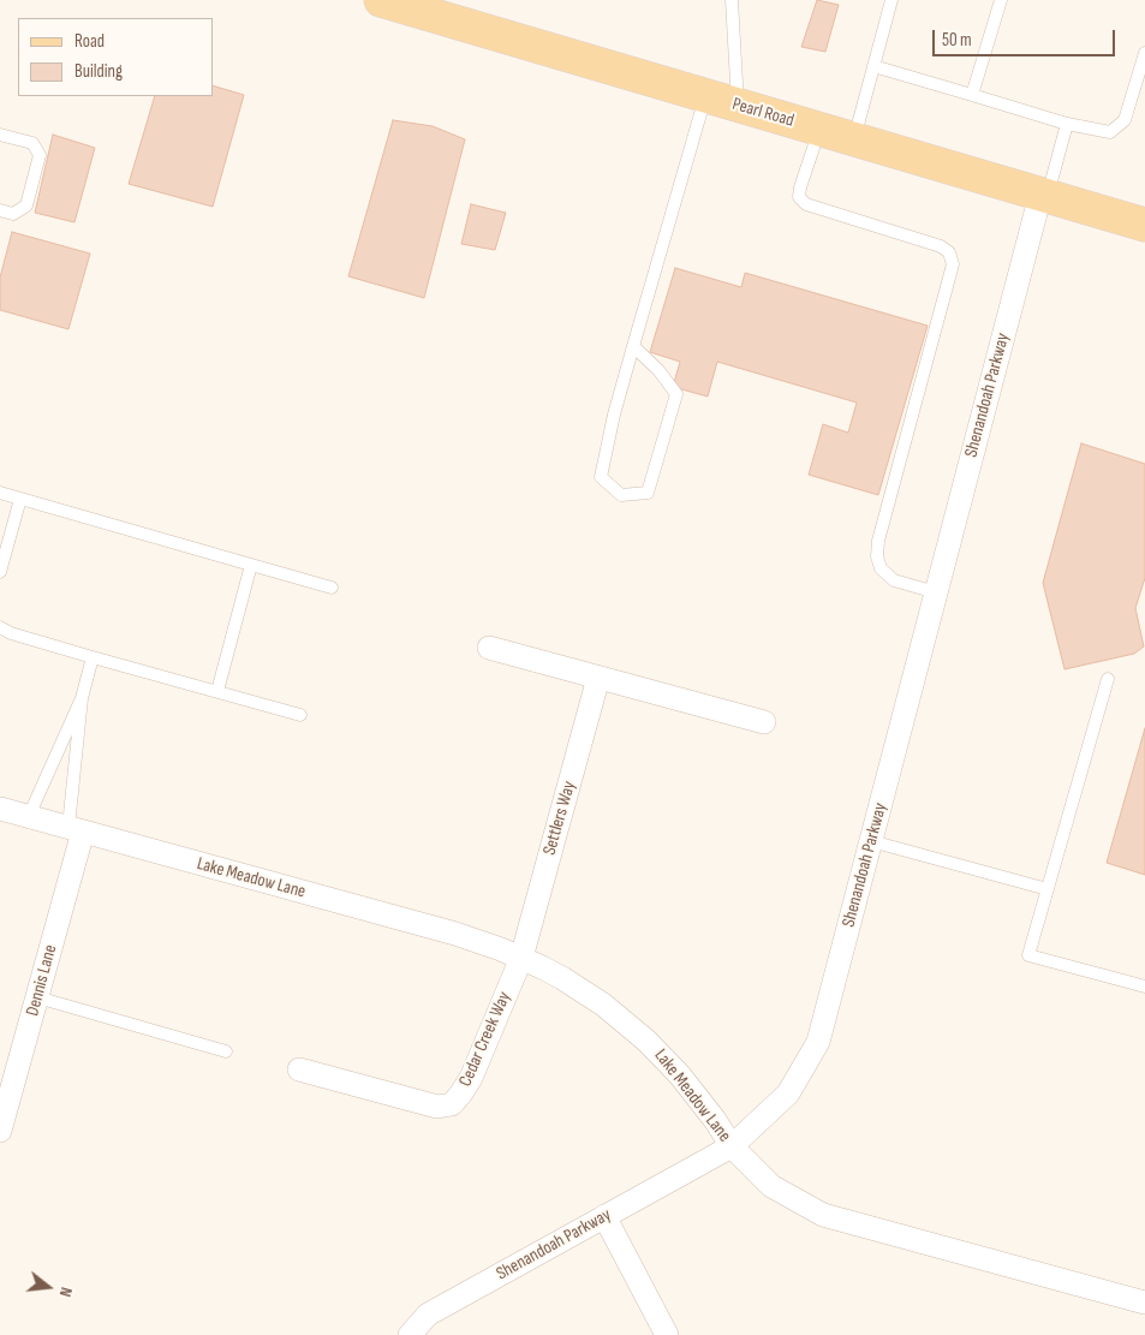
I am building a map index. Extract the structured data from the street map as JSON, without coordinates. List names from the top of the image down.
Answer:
{
  "streets": {
    "main road": ["Pearl Road"],
    "street": [
      "Shenandoah Parkway",
      "Settlers Way",
      "Lake Meadow Lane",
      "Dennis Lane",
      "Cedar Creek Way"
    ]
  },
  "crossings": [
    ["Pearl Road", "Shenandoah Parkway"],
    ["Shenandoah Parkway", "Lake Meadow Lane"],
    ["Settlers Way", "Lake Meadow Lane"],
    ["Settlers Way", "Cedar Creek Way"],
    ["Lake Meadow Lane", "Dennis Lane"],
    ["Lake Meadow Lane", "Cedar Creek Way"]
  ],
  "legend": ["Road", "Building"],
  "scale_bar": "50 m",
  "north": "right"
}
